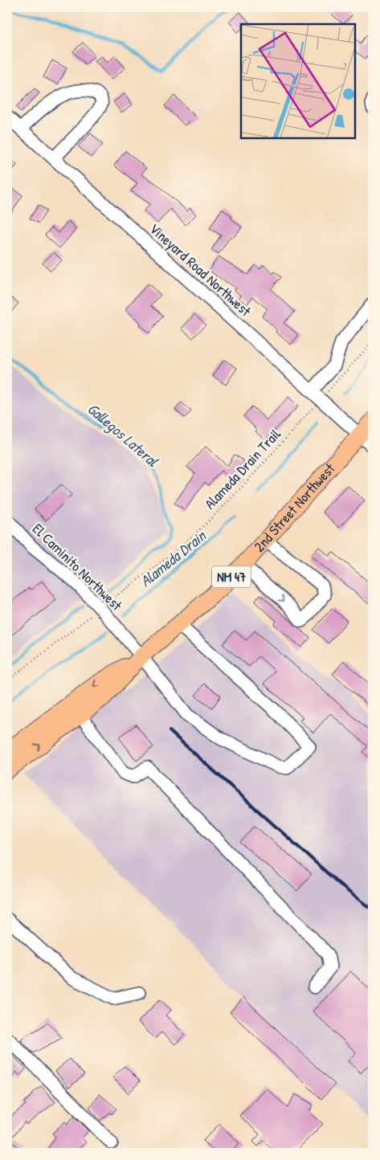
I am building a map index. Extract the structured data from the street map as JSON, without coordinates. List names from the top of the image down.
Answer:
{
  "streets": {
    "main road": ["2nd Street Northwest", "NM 47"],
    "street": ["Vineyard Road Northwest", "El Caminito Northwest"],
    "path": ["Alameda Drain Trail"]
  },
  "crossings": [
    ["Vineyard Road Northwest", "2nd Street Northwest"],
    ["2nd Street Northwest", "El Caminito Northwest"]
  ],
  "water": ["Gallegos Lateral", "Alameda Drain"]
}
